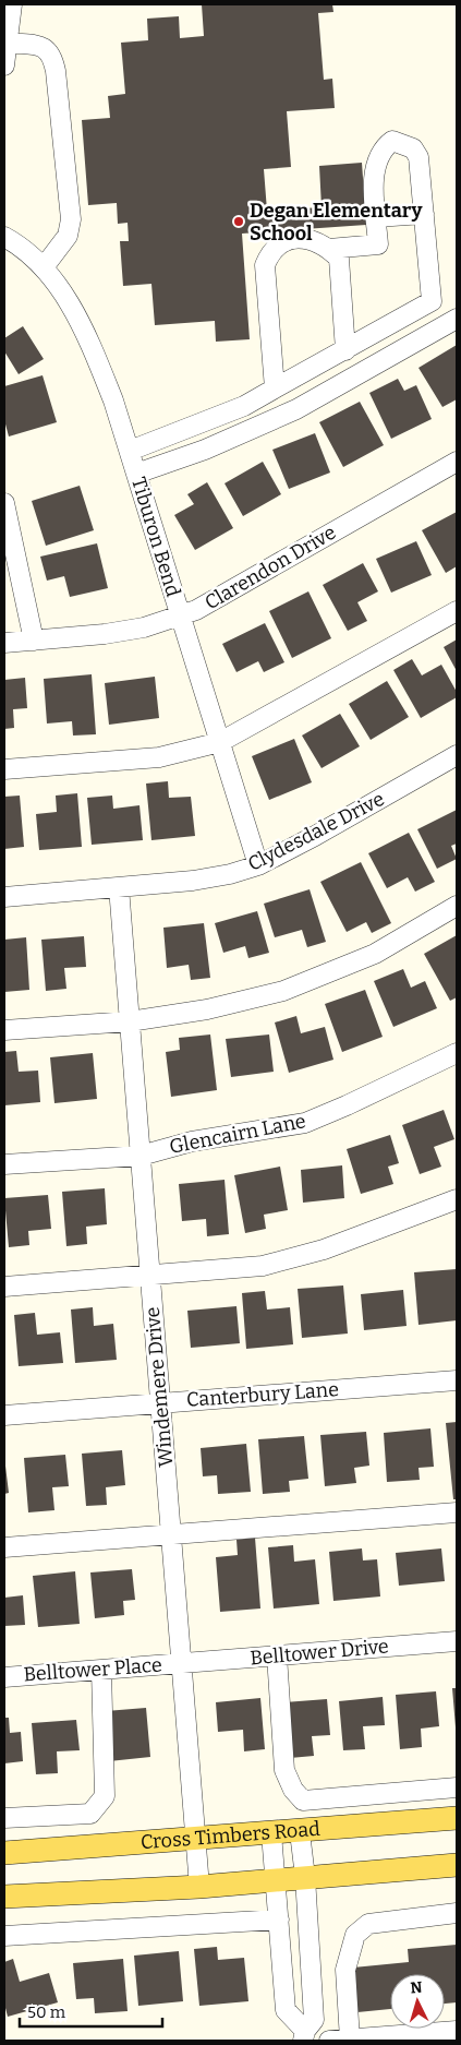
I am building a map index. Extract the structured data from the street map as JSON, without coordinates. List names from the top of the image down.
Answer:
{
  "streets": {
    "main road": ["Cross Timbers Road"],
    "street": [
      "Tiburon Bend",
      "Clarendon Drive",
      "Clydesdale Drive",
      "Glencairn Lane",
      "Windemere Drive",
      "Canterbury Lane",
      "Belltower Drive",
      "Belltower Place"
    ]
  },
  "crossings": [
    ["Tiburon Bend", "Clarendon Drive"],
    ["Tiburon Bend", "Clydesdale Drive"],
    ["Clydesdale Drive", "Windemere Drive"],
    ["Glencairn Lane", "Windemere Drive"],
    ["Windemere Drive", "Canterbury Lane"],
    ["Windemere Drive", "Belltower Drive"],
    ["Windemere Drive", "Belltower Place"],
    ["Windemere Drive", "Cross Timbers Road"],
    ["Belltower Drive", "Belltower Place"]
  ],
  "places": ["Degan Elementary School"],
  "scale_bar": "50 m",
  "north": "top"
}
